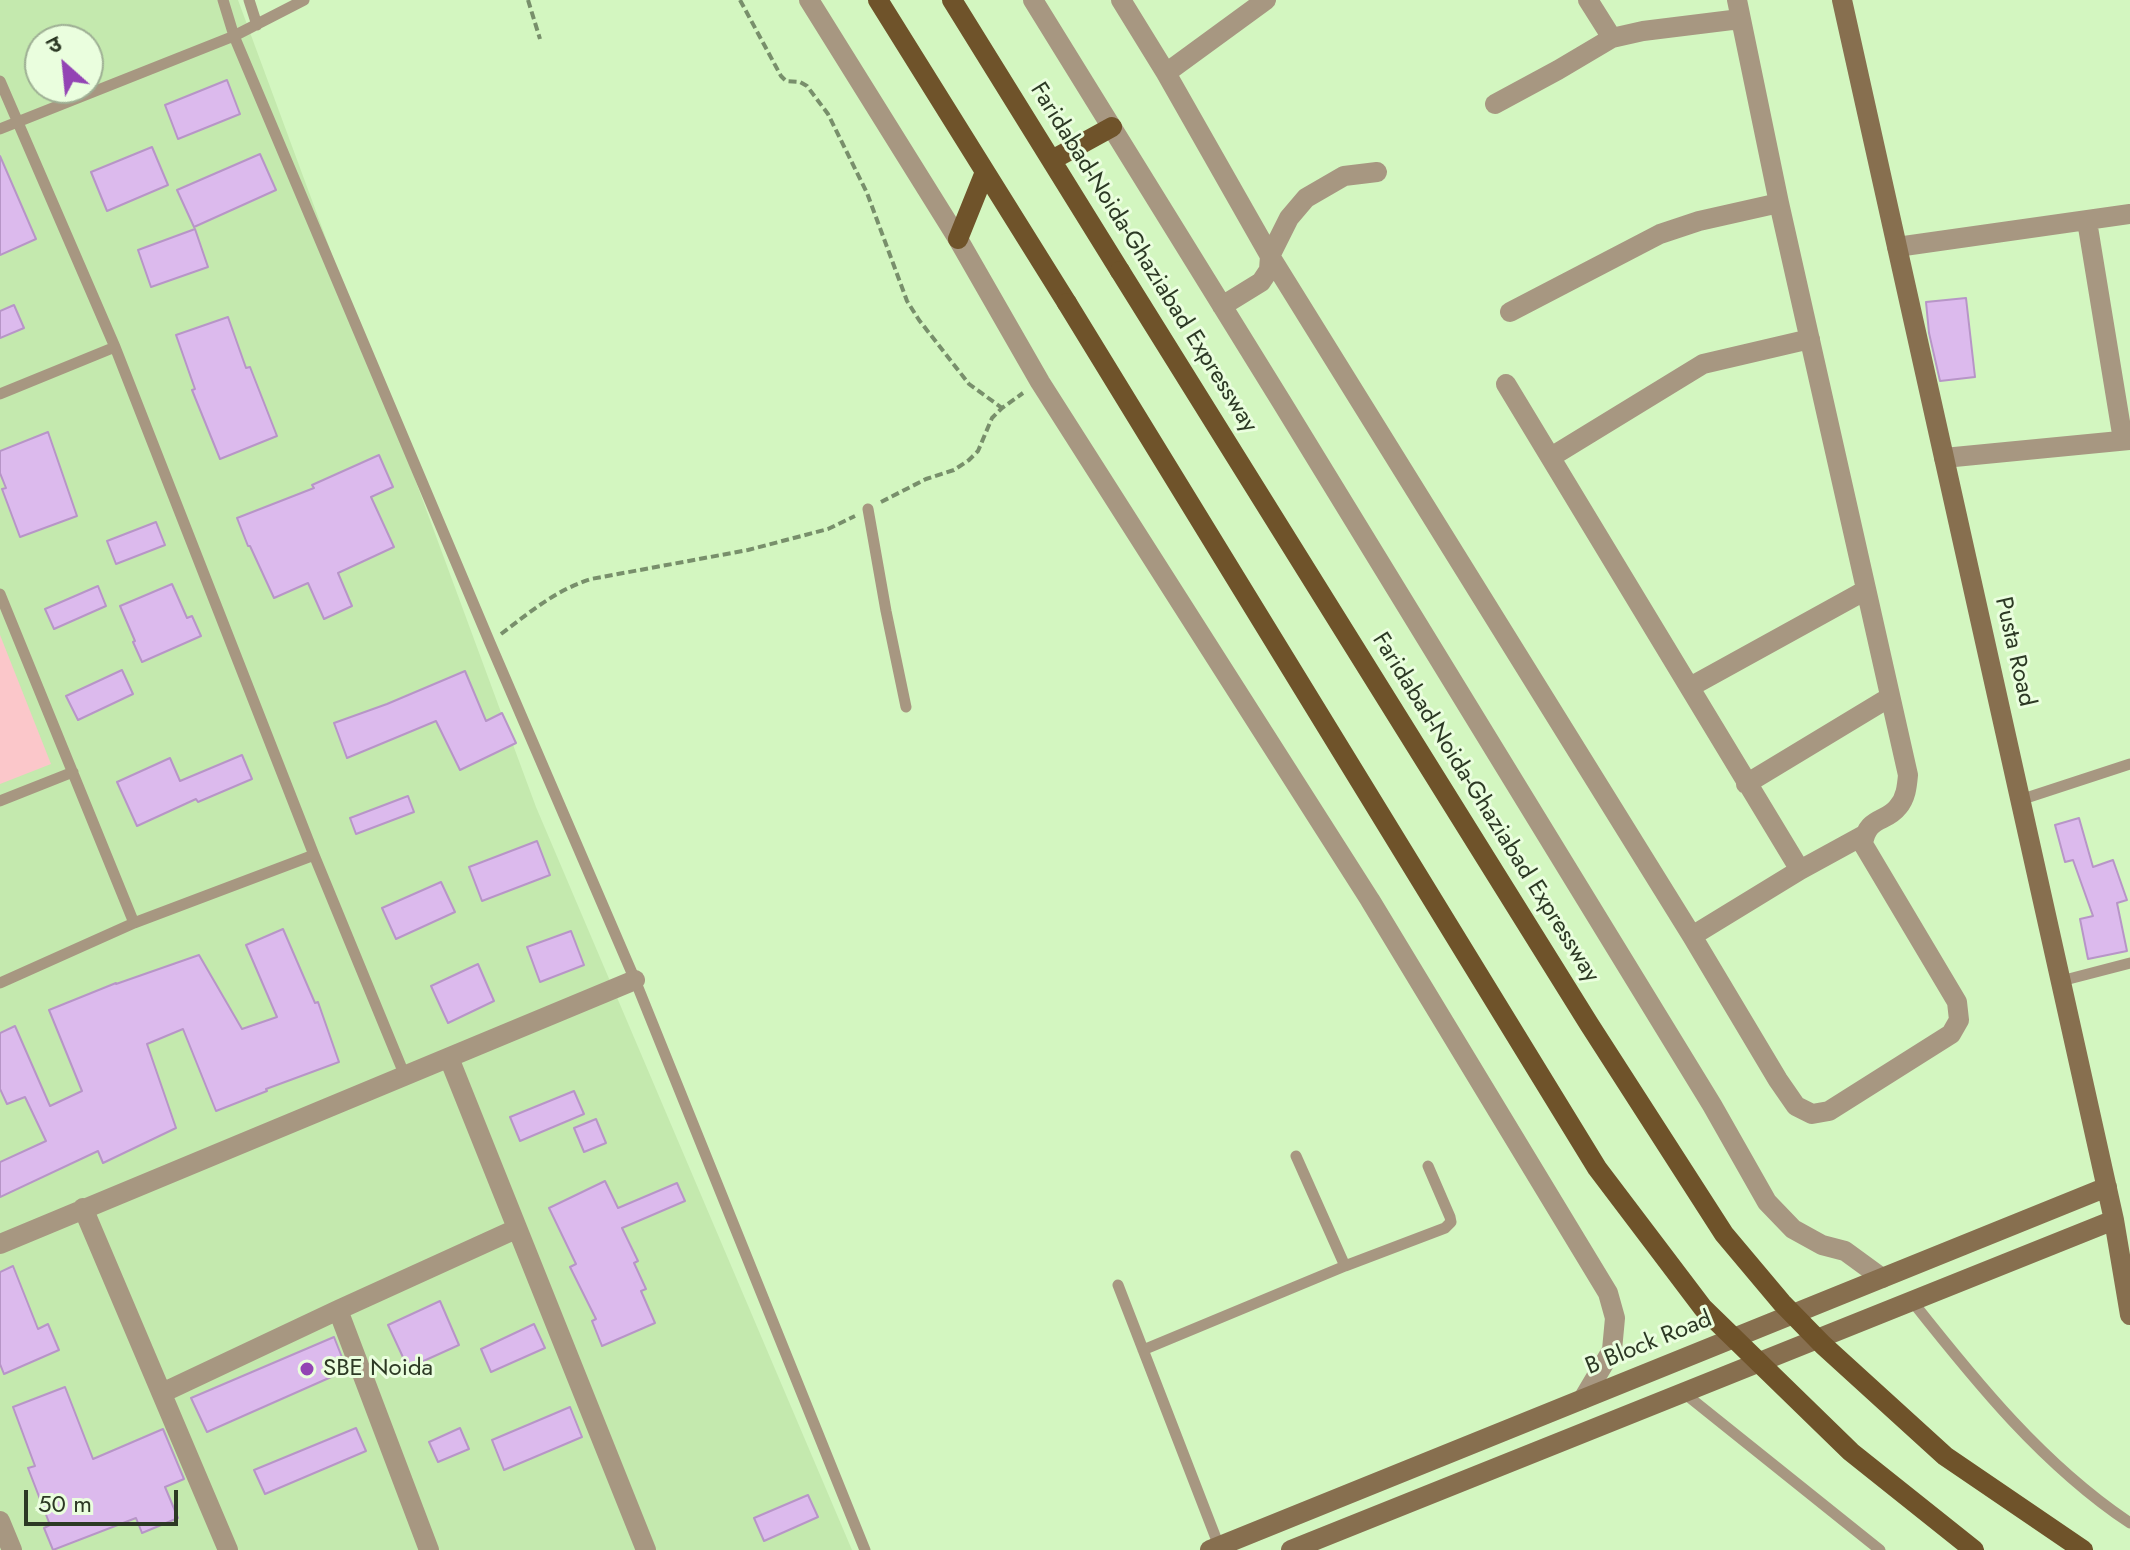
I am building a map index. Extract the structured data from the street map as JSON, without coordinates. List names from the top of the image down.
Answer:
{
  "streets": {
    "main road": ["Faridabad-Noida-Ghaziabad Expressway"],
    "street": ["Pusta Road", "B Block Road"]
  },
  "crossings": [
    ["Pusta Road", "B Block Road"]
  ],
  "places": ["SBE Noida"],
  "scale_bar": "50 m",
  "north": "top left"
}
